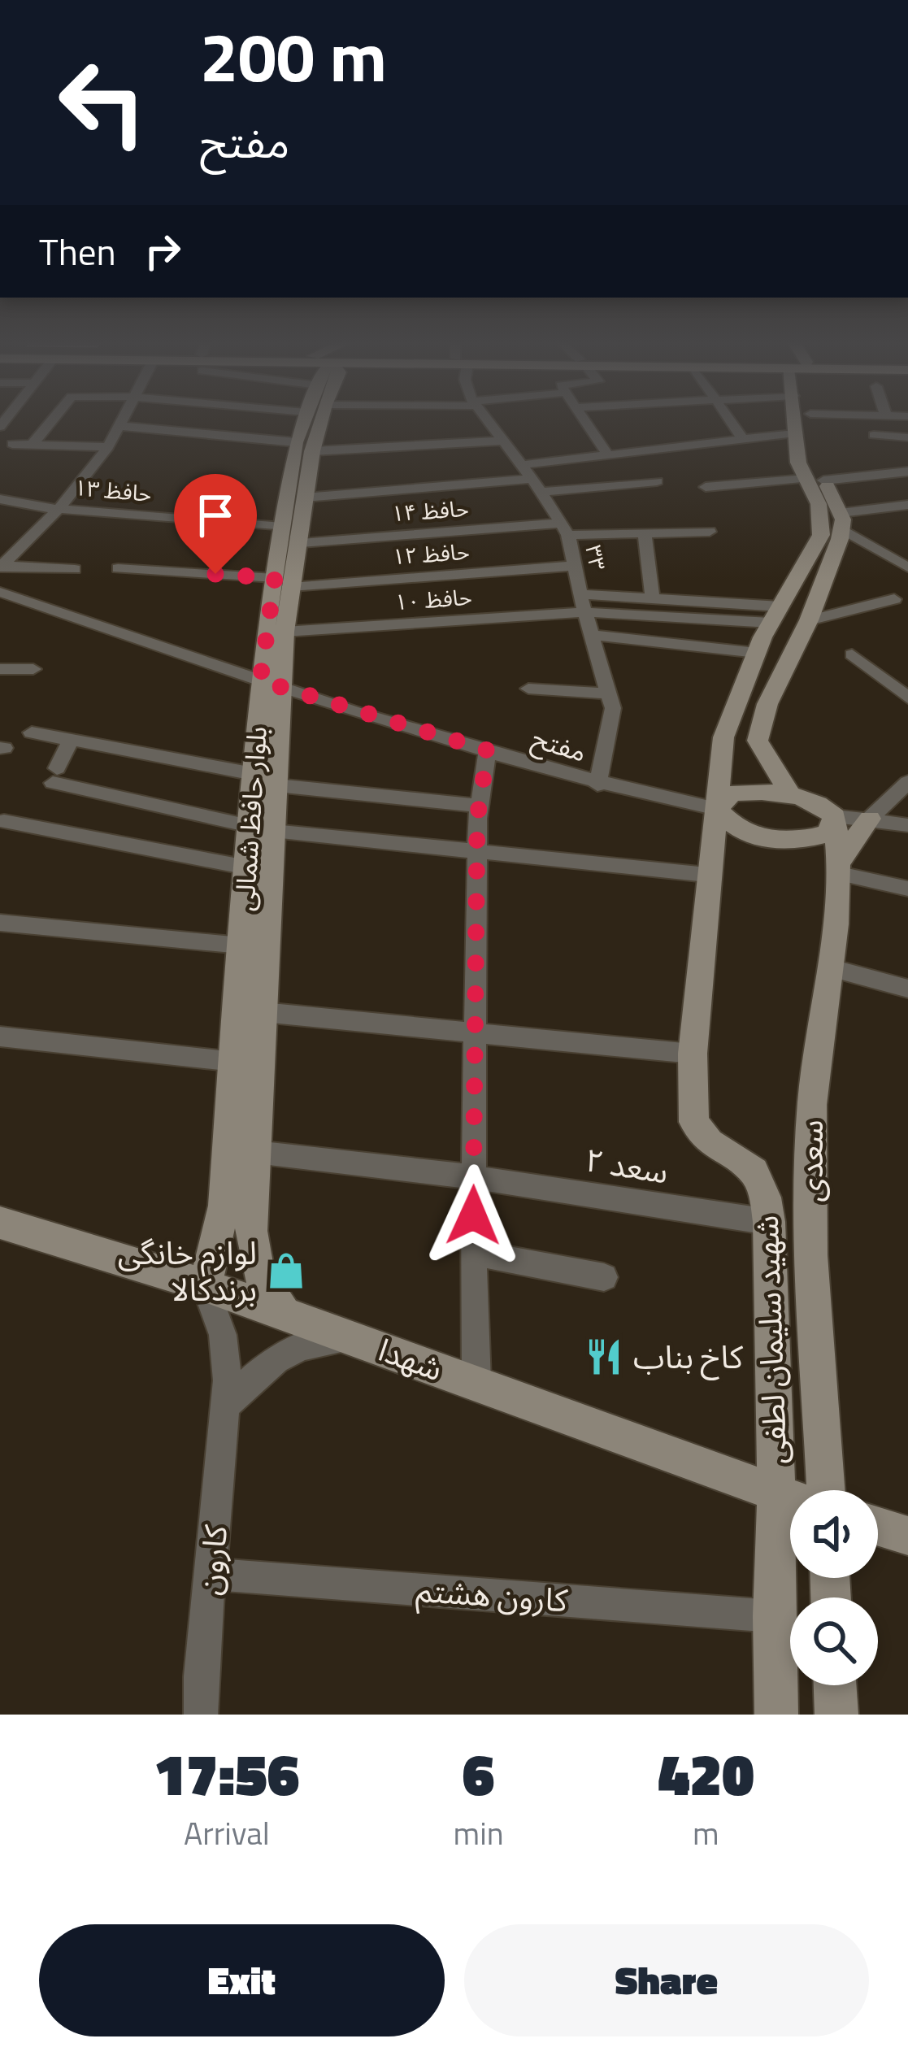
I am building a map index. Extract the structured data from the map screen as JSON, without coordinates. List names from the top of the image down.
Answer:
{
  "streets": {
    "street": [
      "حافظ ۱۳",
      "حافظ ۱۴",
      "حافظ ۱۲",
      "۳۳",
      "حافظ ۱۰",
      "مفتح",
      "بلوار حافظ شمالی",
      "سعدی",
      "سعد ۲",
      "شهید سلیمان لطفی",
      "شهدا",
      "کارون",
      "کارون هشتم"
    ]
  },
  "crossings": [
    ["حافظ ۱۳", "حافظ ۱۴"],
    ["حافظ ۱۳", "بلوار حافظ شمالی"],
    ["حافظ ۱۴", "۳۳"],
    ["حافظ ۱۴", "بلوار حافظ شمالی"],
    ["حافظ ۱۲", "۳۳"],
    ["حافظ ۱۲", "بلوار حافظ شمالی"],
    ["۳۳", "حافظ ۱۰"],
    ["۳۳", "مفتح"],
    ["حافظ ۱۰", "بلوار حافظ شمالی"],
    ["مفتح", "بلوار حافظ شمالی"],
    ["مفتح", "شهید سلیمان لطفی"],
    ["بلوار حافظ شمالی", "سعد ۲"],
    ["بلوار حافظ شمالی", "شهدا"],
    ["بلوار حافظ شمالی", "کارون"],
    ["سعد ۲", "شهید سلیمان لطفی"],
    ["شهید سلیمان لطفی", "شهدا"],
    ["شهید سلیمان لطفی", "کارون هشتم"],
    ["شهدا", "کارون"],
    ["کارون", "کارون هشتم"]
  ],
  "places": {
    "shop": ["لوازم خانگی برندکالا"],
    "restaurant": ["کاخ بناب"]
  },
  "page": {
    "turn": ["200 m", "مفتح"],
    "then": "Then",
    "eta": [
      "17:56",
      "Arrival",
      "6",
      "min",
      "420",
      "m"
    ],
    "buttons": ["Exit", "Share"]
  }
}
